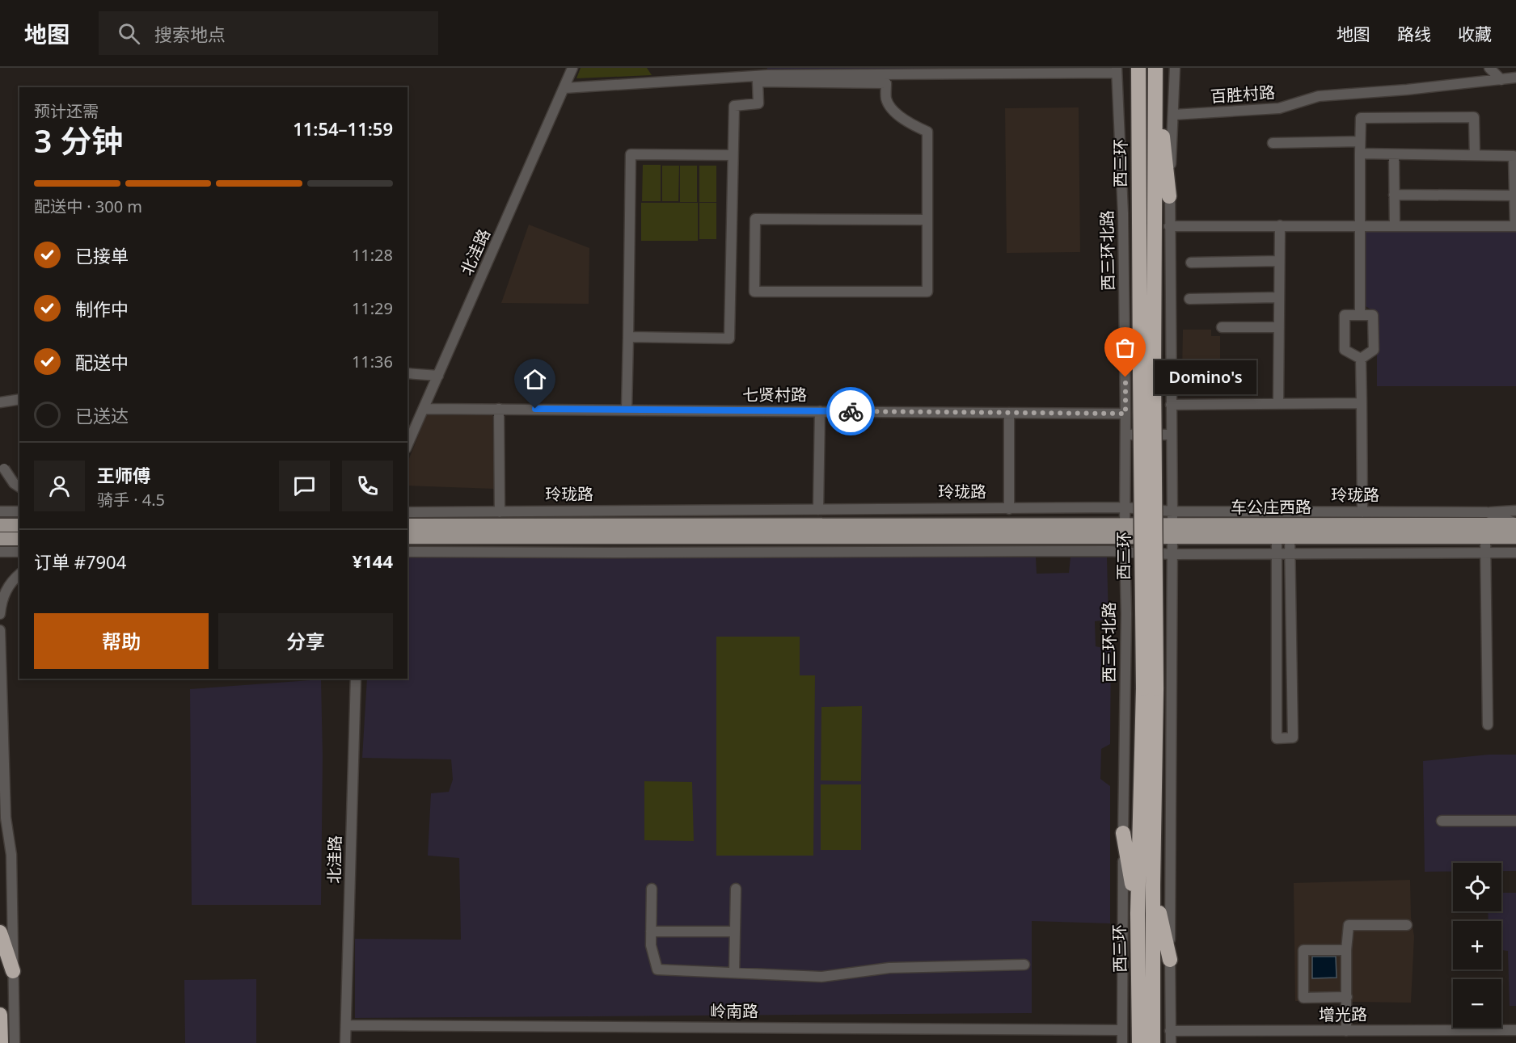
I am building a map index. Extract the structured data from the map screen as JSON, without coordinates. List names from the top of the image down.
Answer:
{
  "streets": {
    "highway": ["西三环"],
    "main road": ["玲珑路", "车公庄西路"],
    "street": [
      "百胜村路",
      "西三环北路",
      "北洼路",
      "七贤村路",
      "岭南路",
      "增光路"
    ]
  },
  "crossings": [
    ["西三环北路", "七贤村路"],
    ["西三环北路", "玲珑路"],
    ["西三环北路", "岭南路"],
    ["北洼路", "七贤村路"],
    ["北洼路", "岭南路"],
    ["玲珑路", "车公庄西路"]
  ],
  "places": ["Domino's"],
  "page": {
    "header": "地图",
    "search": "搜索地点",
    "nav": ["地图", "路线", "收藏"],
    "heading": ["3 分钟", "预计还需", "11:54–11:59"],
    "panel": [
      "王师傅",
      "骑手 · 4.5",
      "订单 #7904",
      "¥144"
    ],
    "bar": "配送中 · 300 m",
    "list": [
      ["已接单", "11:28"],
      ["制作中", "11:29"],
      ["配送中", "11:36"],
      "已送达"
    ],
    "bubble": "Domino's",
    "buttons": ["帮助", "分享"],
    "map_buttons": ["+", "−"]
  }
}
